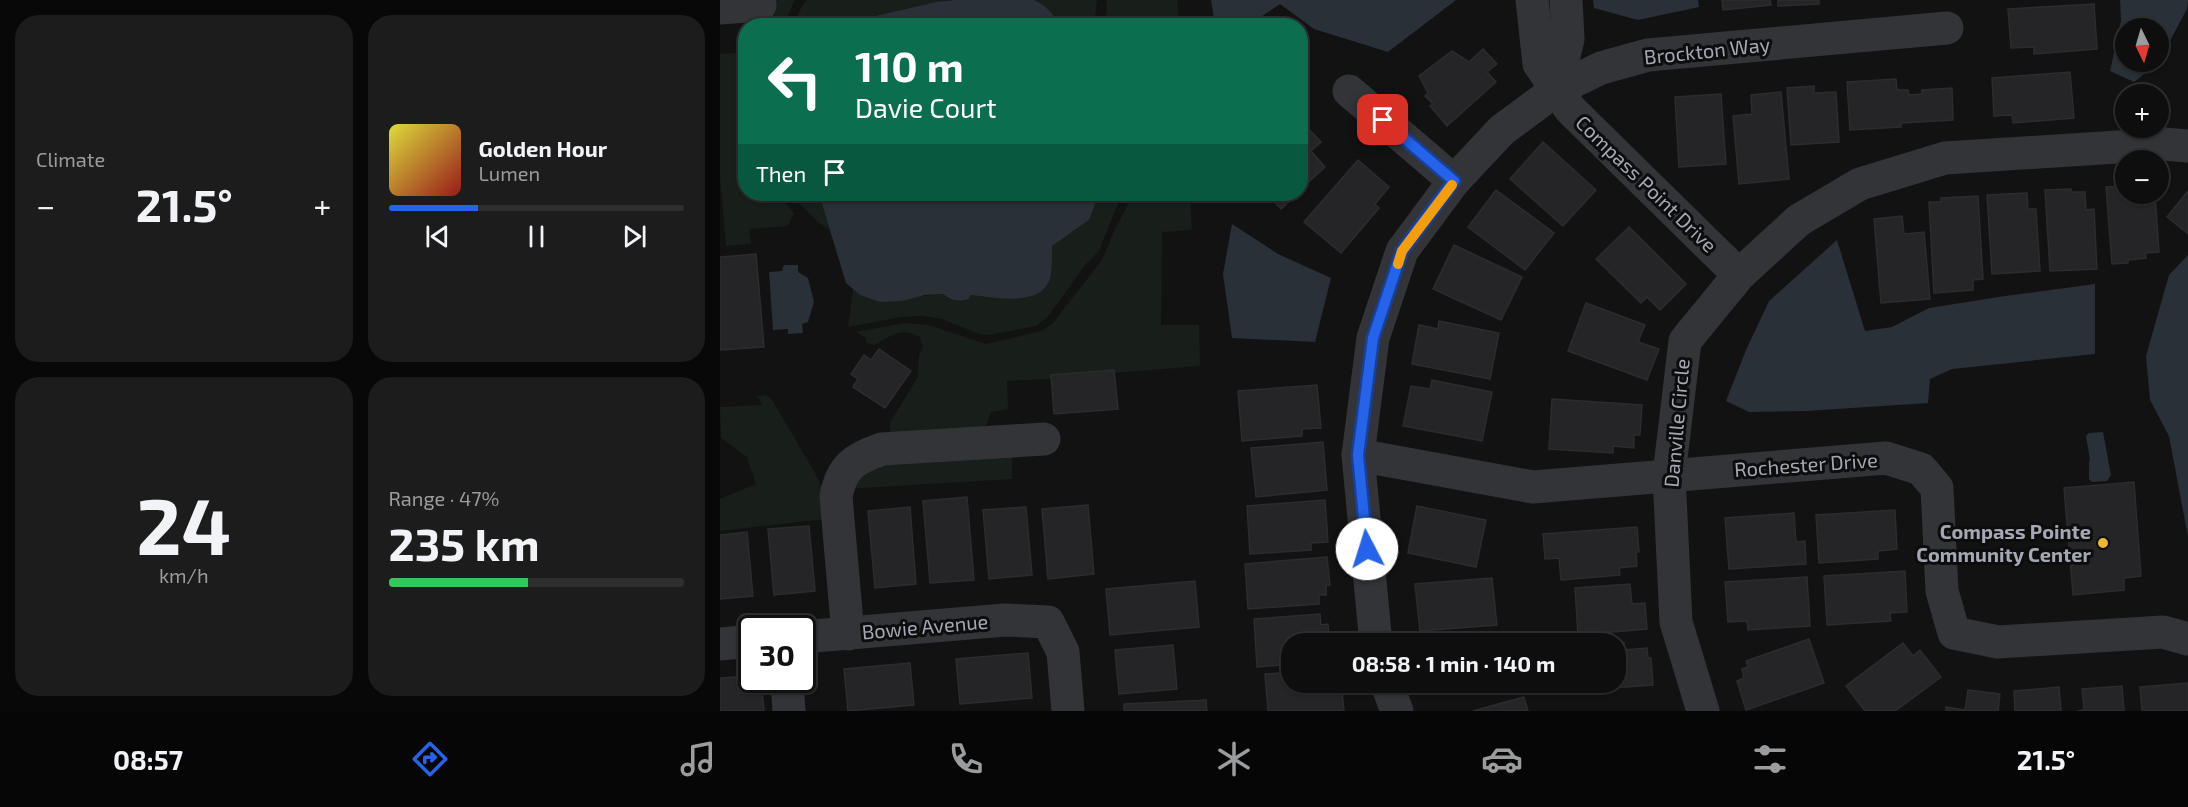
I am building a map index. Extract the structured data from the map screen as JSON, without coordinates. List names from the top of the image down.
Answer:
{
  "streets": {
    "street": [
      "Brockton Way",
      "Compass Point Drive",
      "Danville Circle",
      "Rochester Drive",
      "Bowie Avenue"
    ]
  },
  "crossings": [
    ["Brockton Way", "Compass Point Drive"],
    ["Brockton Way", "Rochester Drive"],
    ["Compass Point Drive", "Danville Circle"],
    ["Danville Circle", "Rochester Drive"]
  ],
  "places": ["Compass Pointe Community Center"],
  "north": "bottom",
  "page": {
    "tile": [
      "Climate",
      ["24", "km/h"],
      ["Range · 47%", "235 km"]
    ],
    "map_buttons": ["+", "−"],
    "turn": ["110 m", "Davie Court"],
    "song": ["Golden Hour", "Lumen"],
    "then": "Then",
    "heat": ["−", "21.5°", "+"],
    "limit": "30",
    "trip": "08:58 · 1 min · 140 m",
    "tabs": ["08:57", "21.5°"]
  }
}
